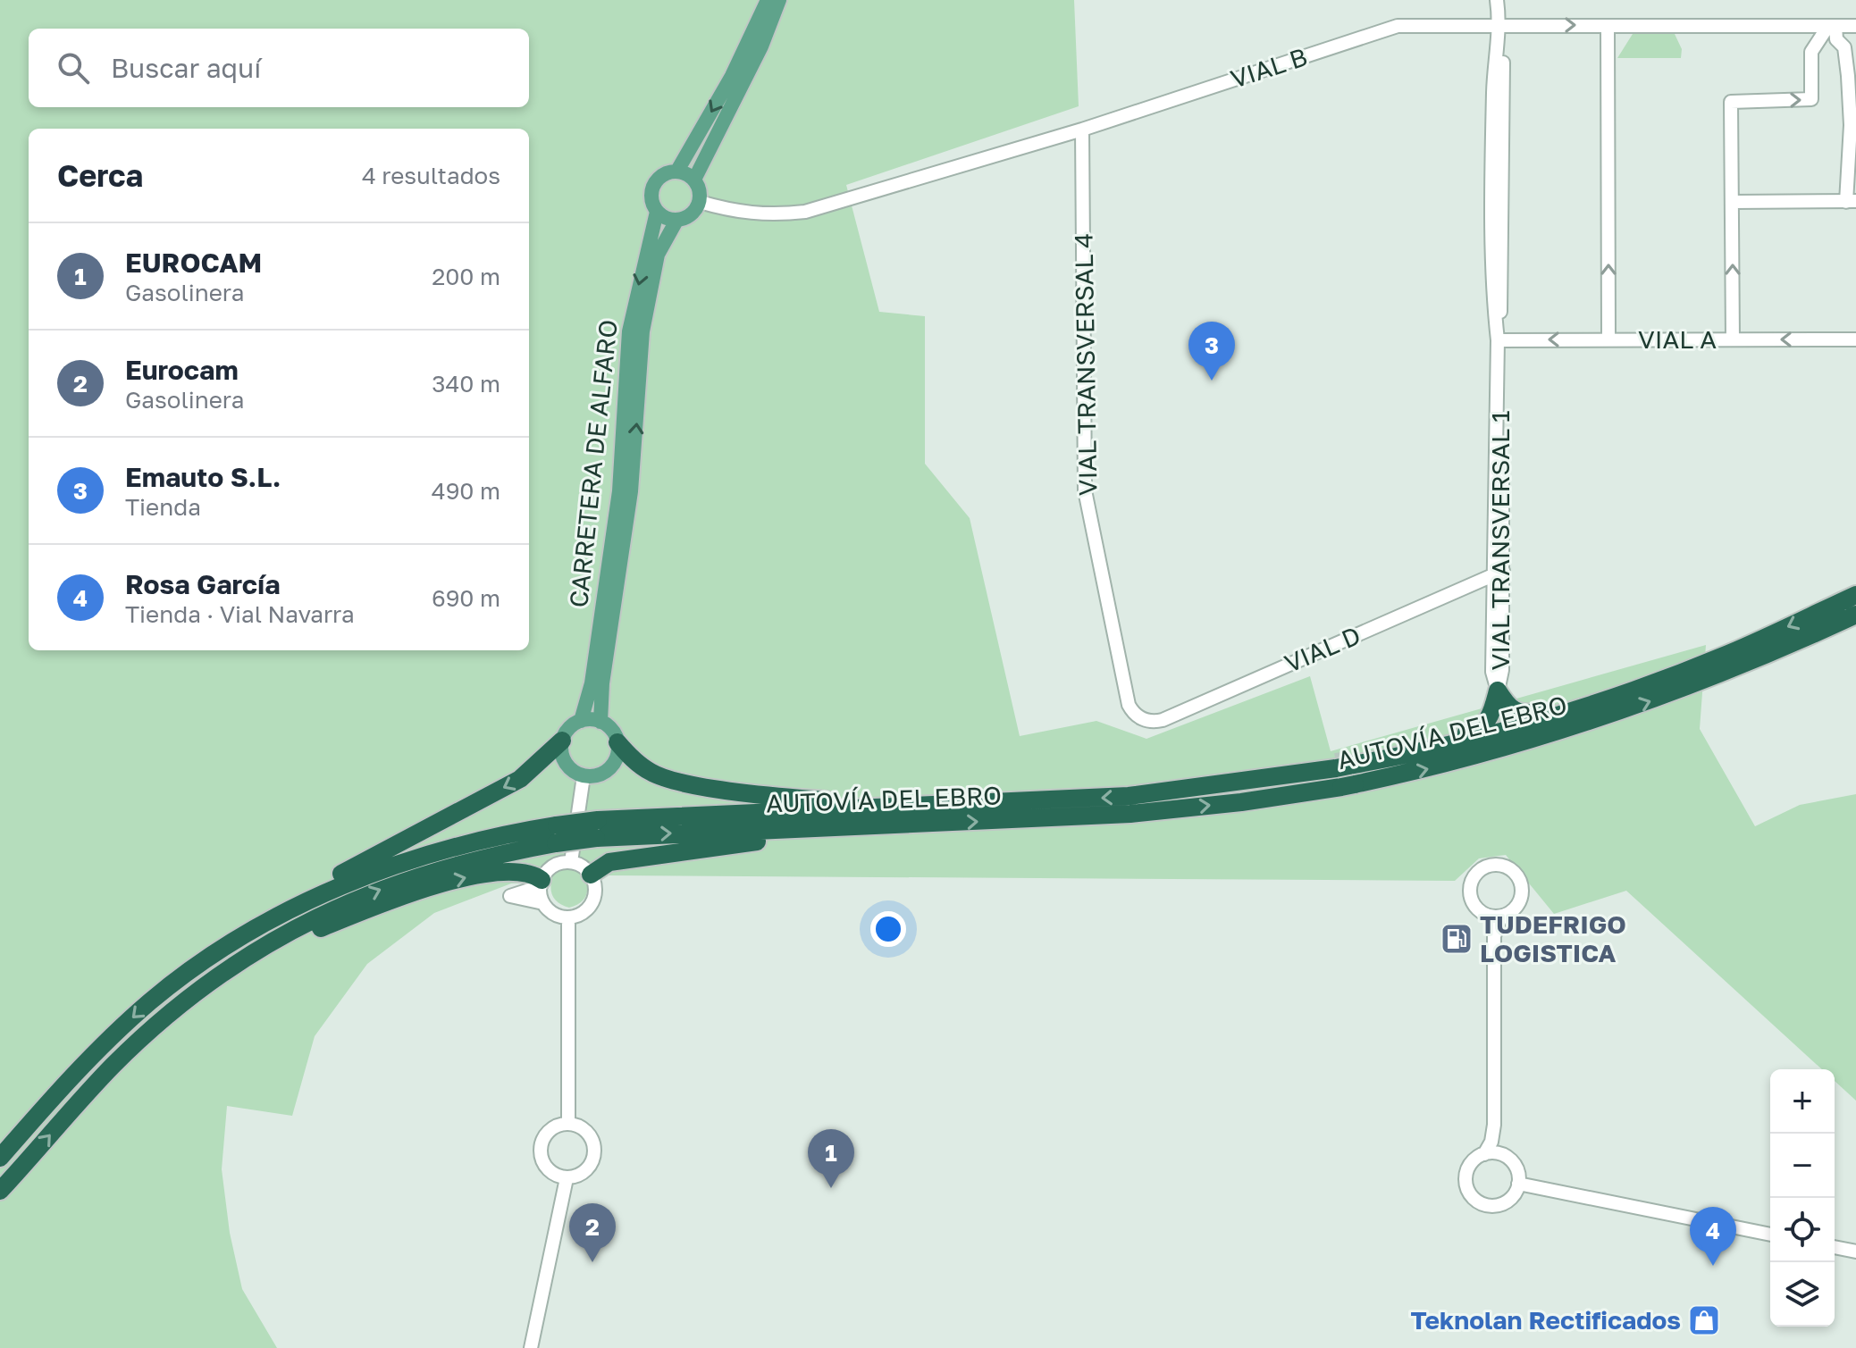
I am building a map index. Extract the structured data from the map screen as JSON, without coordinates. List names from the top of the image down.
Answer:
{
  "streets": {
    "highway": ["AUTOVÍA DEL EBRO"],
    "main road": ["CARRETERA DE ALFARO"],
    "street": [
      "VIAL B",
      "VIAL A",
      "VIAL TRANSVERSAL 4",
      "VIAL TRANSVERSAL 1",
      "VIAL D"
    ]
  },
  "crossings": [
    ["VIAL B", "VIAL TRANSVERSAL 4"],
    ["VIAL B", "CARRETERA DE ALFARO"],
    ["VIAL B", "VIAL TRANSVERSAL 1"],
    ["VIAL A", "VIAL TRANSVERSAL 1"],
    ["VIAL TRANSVERSAL 4", "VIAL D"],
    ["VIAL TRANSVERSAL 1", "VIAL D"]
  ],
  "one_way": ["VIAL A"],
  "places": {
    "fuel station": ["TUDEFRIGO LOGISTICA"],
    "shop": ["Teknolan Rectificados"]
  },
  "page": {
    "search": "Buscar aquí",
    "heading": ["Cerca", "4 resultados"],
    "list": [
      {
        "mark": "1",
        "name": "EUROCAM",
        "note": "Gasolinera",
        "value": "200 m"
      },
      {
        "mark": "2",
        "name": "Eurocam",
        "note": "Gasolinera",
        "value": "340 m"
      },
      {
        "mark": "3",
        "name": "Emauto S.L.",
        "note": "Tienda",
        "value": "490 m"
      },
      {
        "mark": "4",
        "name": "Rosa García",
        "note": "Tienda · Vial Navarra",
        "value": "690 m"
      }
    ],
    "pins": [
      "3",
      "1",
      "2",
      "4"
    ],
    "map_buttons": ["+", "−"]
  }
}
